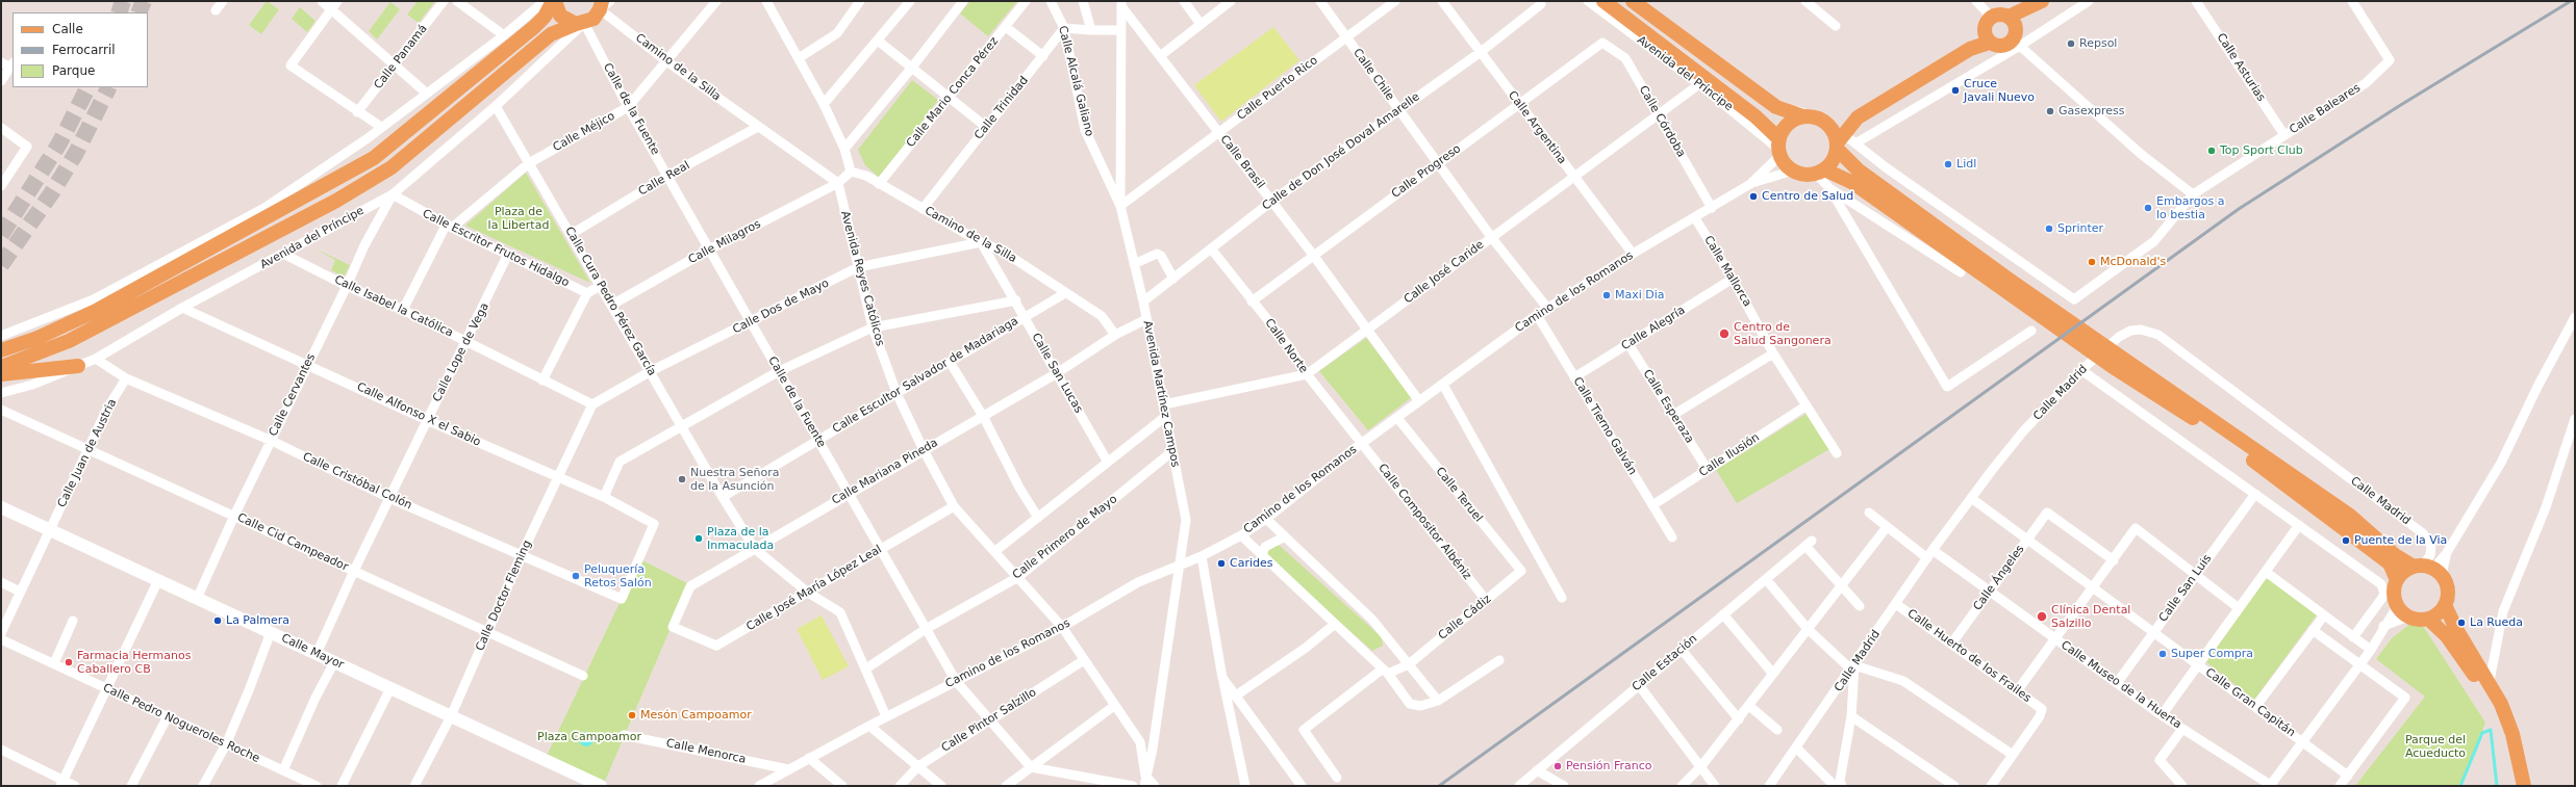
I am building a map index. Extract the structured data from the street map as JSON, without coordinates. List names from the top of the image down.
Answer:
{
  "streets": {
    "main road": ["Avenida del Príncipe", "Calle Mayor"],
    "street": [
      "Calle Panamá",
      "Camino de la Silla",
      "Calle Asturias",
      "Calle Chile",
      "Calle Alcalá Galiano",
      "Calle Puerto Rico",
      "Calle Mario Conca Pérez",
      "Calle Trinidad",
      "Calle de la Fuente",
      "Calle Baleares",
      "Calle Córdoba",
      "Calle Argentina",
      "Calle Méjico",
      "Calle de Don José Doval Amarelle",
      "Calle Brasil",
      "Calle Progreso",
      "Calle Real",
      "Calle Milagros",
      "Calle Escritor Frutos Hidalgo",
      "Calle Mallorca",
      "Calle José Caride",
      "Avenida Reyes Católicos",
      "Camino de los Romanos",
      "Calle Cura Pedro Pérez García",
      "Calle Isabel la Católica",
      "Calle Dos de Mayo",
      "Calle Alegría",
      "Calle Norte",
      "Calle Lope de Vega",
      "Calle San Lucas",
      "Calle Escultor Salvador de Madariaga",
      "Calle Madrid",
      "Avenida Martínez Campos",
      "Calle Cervantes",
      "Calle Esperaza",
      "Calle Alfonso X el Sabio",
      "Calle Tierno Galván",
      "Calle Juan de Austria",
      "Calle Ilusión",
      "Calle Mariana Pineda",
      "Calle Cristóbal Colón",
      "Calle Teruel",
      "Calle Compositor Albéniz",
      "Calle Primero de Mayo",
      "Calle Cid Campeador",
      "Calle Ángeles",
      "Calle José María López Leal",
      "Calle San Luis",
      "Calle Doctor Fleming",
      "Calle Cádiz",
      "Calle Huerto de los Frailes",
      "Calle Estación",
      "Calle Museo de la Huerta",
      "Calle Gran Capitán",
      "Calle Pintor Salzillo",
      "Calle Pedro Nogueroles Roche",
      "Calle Menorca"
    ]
  },
  "crossings": [
    ["Camino de la Silla", "Calle Mario Conca Pérez"],
    ["Camino de la Silla", "Calle Trinidad"],
    ["Camino de la Silla", "Calle Méjico"],
    ["Camino de la Silla", "Calle Real"],
    ["Camino de la Silla", "Calle Milagros"],
    ["Camino de la Silla", "Avenida Reyes Católicos"],
    ["Camino de la Silla", "Calle Dos de Mayo"],
    ["Camino de la Silla", "Calle San Lucas"],
    ["Camino de la Silla", "Calle Escultor Salvador de Madariaga"],
    ["Camino de la Silla", "Calle Mariana Pineda"],
    ["Calle Asturias", "Calle Baleares"],
    ["Avenida del Príncipe", "Calle de la Fuente"],
    ["Avenida del Príncipe", "Calle Escritor Frutos Hidalgo"],
    ["Avenida del Príncipe", "Calle José Caride"],
    ["Avenida del Príncipe", "Camino de los Romanos"],
    ["Avenida del Príncipe", "Calle Cura Pedro Pérez García"],
    ["Avenida del Príncipe", "Calle Isabel la Católica"],
    ["Avenida del Príncipe", "Calle Cervantes"],
    ["Avenida del Príncipe", "Calle Alfonso X el Sabio"],
    ["Avenida del Príncipe", "Calle Cristóbal Colón"],
    ["Calle Chile", "Calle Puerto Rico"],
    ["Calle Chile", "Calle de Don José Doval Amarelle"],
    ["Calle Chile", "Calle Progreso"],
    ["Calle Chile", "Calle José Caride"],
    ["Calle Chile", "Camino de los Romanos"],
    ["Calle Alcalá Galiano", "Calle Puerto Rico"],
    ["Calle Alcalá Galiano", "Calle Trinidad"],
    ["Calle Alcalá Galiano", "Avenida Martínez Campos"],
    ["Calle Puerto Rico", "Calle Brasil"],
    ["Calle Puerto Rico", "Avenida Martínez Campos"],
    ["Calle de la Fuente", "Calle Méjico"],
    ["Calle de la Fuente", "Calle Real"],
    ["Calle de la Fuente", "Calle Milagros"],
    ["Calle de la Fuente", "Camino de los Romanos"],
    ["Calle de la Fuente", "Calle Dos de Mayo"],
    ["Calle de la Fuente", "Calle Escultor Salvador de Madariaga"],
    ["Calle de la Fuente", "Calle Mariana Pineda"],
    ["Calle de la Fuente", "Calle Primero de Mayo"],
    ["Calle de la Fuente", "Calle José María López Leal"],
    ["Calle de la Fuente", "Calle Pintor Salzillo"],
    ["Calle Córdoba", "Calle Progreso"],
    ["Calle Córdoba", "Calle José Caride"],
    ["Calle Córdoba", "Camino de los Romanos"],
    ["Calle Argentina", "Calle de Don José Doval Amarelle"],
    ["Calle Argentina", "Calle Progreso"],
    ["Calle Argentina", "Calle José Caride"],
    ["Calle Argentina", "Camino de los Romanos"],
    ["Calle Méjico", "Calle Escritor Frutos Hidalgo"],
    ["Calle Méjico", "Calle Cura Pedro Pérez García"],
    ["Calle de Don José Doval Amarelle", "Calle Brasil"],
    ["Calle de Don José Doval Amarelle", "Calle Norte"],
    ["Calle de Don José Doval Amarelle", "Avenida Martínez Campos"],
    ["Calle Brasil", "Calle Progreso"],
    ["Calle Brasil", "Calle José Caride"],
    ["Calle Brasil", "Camino de los Romanos"],
    ["Calle Brasil", "Avenida Martínez Campos"],
    ["Calle Progreso", "Calle Norte"],
    ["Calle Real", "Calle Cura Pedro Pérez García"],
    ["Calle Milagros", "Avenida Reyes Católicos"],
    ["Calle Milagros", "Calle Cura Pedro Pérez García"],
    ["Calle Escritor Frutos Hidalgo", "Calle Lope de Vega"],
    ["Calle Escritor Frutos Hidalgo", "Calle Cervantes"],
    ["Calle Mallorca", "Camino de los Romanos"],
    ["Calle Mallorca", "Calle Alegría"],
    ["Calle Mallorca", "Calle Ilusión"],
    ["Calle José Caride", "Calle Norte"],
    ["Calle José Caride", "Avenida Martínez Campos"],
    ["Avenida Reyes Católicos", "Camino de los Romanos"],
    ["Avenida Reyes Católicos", "Calle Dos de Mayo"],
    ["Avenida Reyes Católicos", "Calle Escultor Salvador de Madariaga"],
    ["Avenida Reyes Católicos", "Avenida Martínez Campos"],
    ["Avenida Reyes Católicos", "Calle Mariana Pineda"],
    ["Avenida Reyes Católicos", "Calle Primero de Mayo"],
    ["Avenida Reyes Católicos", "Calle José María López Leal"],
    ["Avenida Reyes Católicos", "Calle Pintor Salzillo"],
    ["Camino de los Romanos", "Calle Cura Pedro Pérez García"],
    ["Camino de los Romanos", "Calle Norte"],
    ["Camino de los Romanos", "Avenida Martínez Campos"],
    ["Camino de los Romanos", "Calle Tierno Galván"],
    ["Camino de los Romanos", "Calle Teruel"],
    ["Camino de los Romanos", "Calle Compositor Albéniz"],
    ["Camino de los Romanos", "Calle Menorca"],
    ["Calle Cura Pedro Pérez García", "Calle Dos de Mayo"],
    ["Calle Cura Pedro Pérez García", "Calle Escultor Salvador de Madariaga"],
    ["Calle Cura Pedro Pérez García", "Calle Mariana Pineda"],
    ["Calle Cura Pedro Pérez García", "Calle Primero de Mayo"],
    ["Calle Cura Pedro Pérez García", "Calle José María López Leal"],
    ["Calle Isabel la Católica", "Calle Dos de Mayo"],
    ["Calle Isabel la Católica", "Calle Lope de Vega"],
    ["Calle Isabel la Católica", "Calle Cervantes"],
    ["Calle Isabel la Católica", "Calle Doctor Fleming"],
    ["Calle Dos de Mayo", "Calle San Lucas"],
    ["Calle Dos de Mayo", "Calle Doctor Fleming"],
    ["Calle Alegría", "Calle Esperaza"],
    ["Calle Alegría", "Calle Tierno Galván"],
    ["Calle Norte", "Calle Compositor Albéniz"],
    ["Calle Lope de Vega", "Calle Alfonso X el Sabio"],
    ["Calle Lope de Vega", "Calle Cristóbal Colón"],
    ["Calle Lope de Vega", "Calle Cid Campeador"],
    ["Calle Lope de Vega", "Calle Mayor"],
    ["Calle San Lucas", "Calle Escultor Salvador de Madariaga"],
    ["Calle San Lucas", "Calle Mariana Pineda"],
    ["Calle Madrid", "Calle Huerto de los Frailes"],
    ["Calle Madrid", "Calle Museo de la Huerta"],
    ["Calle Madrid", "Calle Gran Capitán"],
    ["Avenida Martínez Campos", "Calle Primero de Mayo"],
    ["Calle Cervantes", "Calle Alfonso X el Sabio"],
    ["Calle Cervantes", "Calle Cristóbal Colón"],
    ["Calle Cervantes", "Calle Cid Campeador"],
    ["Calle Cervantes", "Calle Mayor"],
    ["Calle Esperaza", "Calle Ilusión"],
    ["Calle Alfonso X el Sabio", "Calle Cristóbal Colón"],
    ["Calle Alfonso X el Sabio", "Calle Doctor Fleming"],
    ["Calle Tierno Galván", "Calle Ilusión"],
    ["Calle Juan de Austria", "Calle Cristóbal Colón"],
    ["Calle Juan de Austria", "Calle Cid Campeador"],
    ["Calle Juan de Austria", "Calle Mayor"],
    ["Calle Mariana Pineda", "Calle José María López Leal"],
    ["Calle Cristóbal Colón", "Calle Doctor Fleming"],
    ["Calle Teruel", "Calle Cádiz"],
    ["Calle Compositor Albéniz", "Calle Cádiz"],
    ["Calle Cid Campeador", "Calle Doctor Fleming"],
    ["Calle Ángeles", "Calle Huerto de los Frailes"],
    ["Calle Ángeles", "Calle Museo de la Huerta"],
    ["Calle Ángeles", "Calle Gran Capitán"],
    ["Calle San Luis", "Calle Museo de la Huerta"],
    ["Calle San Luis", "Calle Gran Capitán"],
    ["Calle Doctor Fleming", "Calle Mayor"]
  ],
  "parks": ["Plaza de la Libertad", "Plaza Campoamor", "Parque del Acueducto"],
  "places": [
    "Repsol",
    "Cruce Javali Nuevo",
    "Gasexpress",
    "Top Sport Club",
    "Lidl",
    "Centro de Salud",
    "Embargos a lo bestia",
    "Sprinter",
    "McDonald's",
    "Maxi Dia",
    "Centro de Salud Sangonera",
    "Nuestra Señora de la Asunción",
    "Plaza de la Inmaculada",
    "Puente de la Via",
    "Carides",
    "Peluquería Retos Salón",
    "Clínica Dental Salzillo",
    "La Palmera",
    "La Rueda",
    "Super Compra",
    "Farmacia Hermanos Caballero CB",
    "Mesón Campoamor",
    "Pensión Franco"
  ],
  "legend": ["Calle", "Ferrocarril", "Parque"]
}
